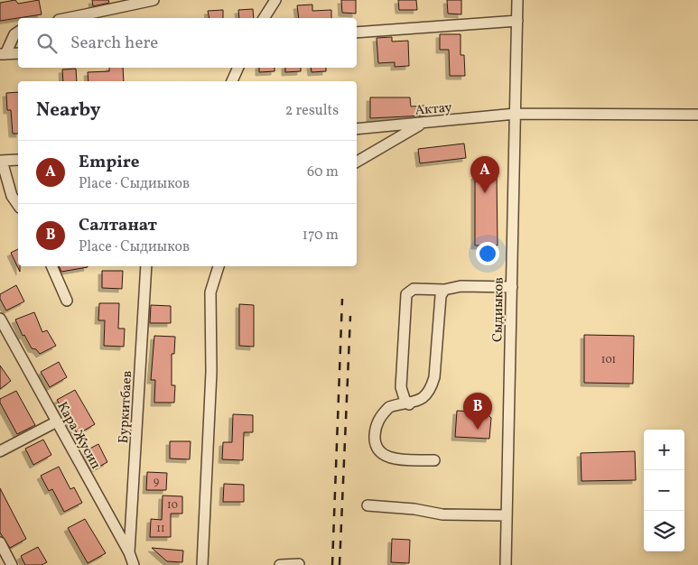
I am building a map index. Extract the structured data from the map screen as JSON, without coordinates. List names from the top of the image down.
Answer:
{
  "streets": {
    "street": [
      "Актау",
      "Сыдиыков",
      "Буркитбаев",
      "Кара Жусип"
    ]
  },
  "crossings": [
    ["Актау", "Сыдиыков"],
    ["Буркитбаев", "Кара Жусип"]
  ],
  "house_numbers": [
    "101",
    "9",
    "10",
    "11"
  ],
  "page": {
    "search": "Search here",
    "heading": ["Nearby", "2 results"],
    "list": [
      {
        "mark": "A",
        "name": "Empire",
        "note": "Place · Сыдиыков",
        "value": "60 m"
      },
      {
        "mark": "B",
        "name": "Салтанат",
        "note": "Place · Сыдиыков",
        "value": "170 m"
      }
    ],
    "pins": ["A", "B"],
    "map_buttons": ["+", "−"]
  }
}
